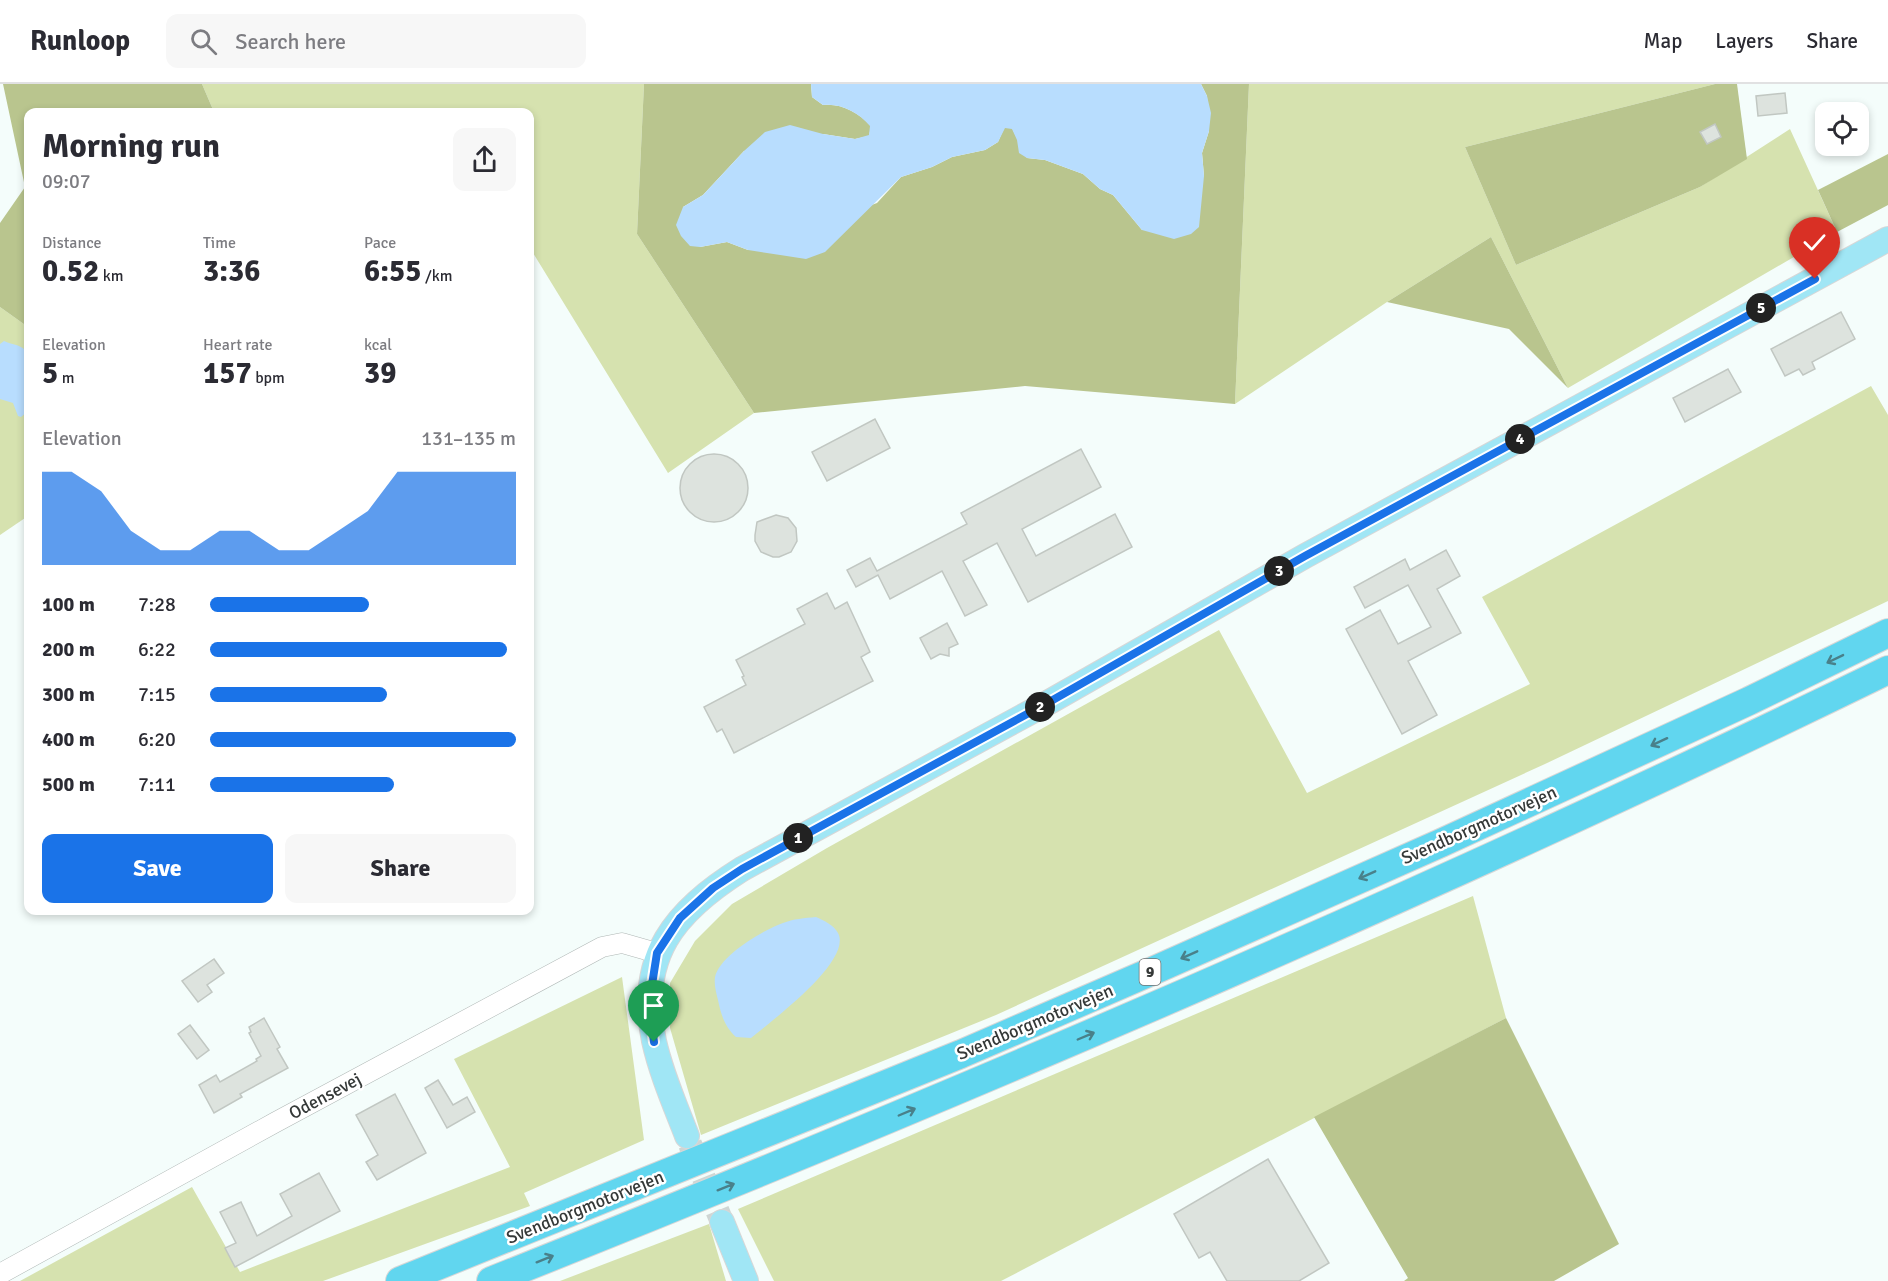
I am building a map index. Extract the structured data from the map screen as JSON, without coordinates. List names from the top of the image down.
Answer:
{
  "streets": {
    "highway": ["Svendborgmotorvejen", "9"],
    "street": ["Odensevej"]
  },
  "page": {
    "header": "Runloop",
    "search": "Search here",
    "nav": ["Map", "Layers", "Share"],
    "heading": ["Morning run", "09:07"],
    "stats": [
      ["Distance", "0.52 km"],
      ["Time", "3:36"],
      ["Pace", "6:55 /km"],
      ["Elevation", "5 m"],
      ["Heart rate", "157 bpm"],
      ["kcal", "39"]
    ],
    "pins": [
      "5",
      "4",
      "3",
      "2",
      "1"
    ],
    "chart": ["Elevation", "131–135 m"],
    "list": [
      {
        "name": "100 m",
        "note": "7:28"
      },
      {
        "name": "200 m",
        "note": "6:22"
      },
      {
        "name": "300 m",
        "note": "7:15"
      },
      {
        "name": "400 m",
        "note": "6:20"
      },
      {
        "name": "500 m",
        "note": "7:11"
      }
    ],
    "buttons": ["Save", "Share"]
  }
}
